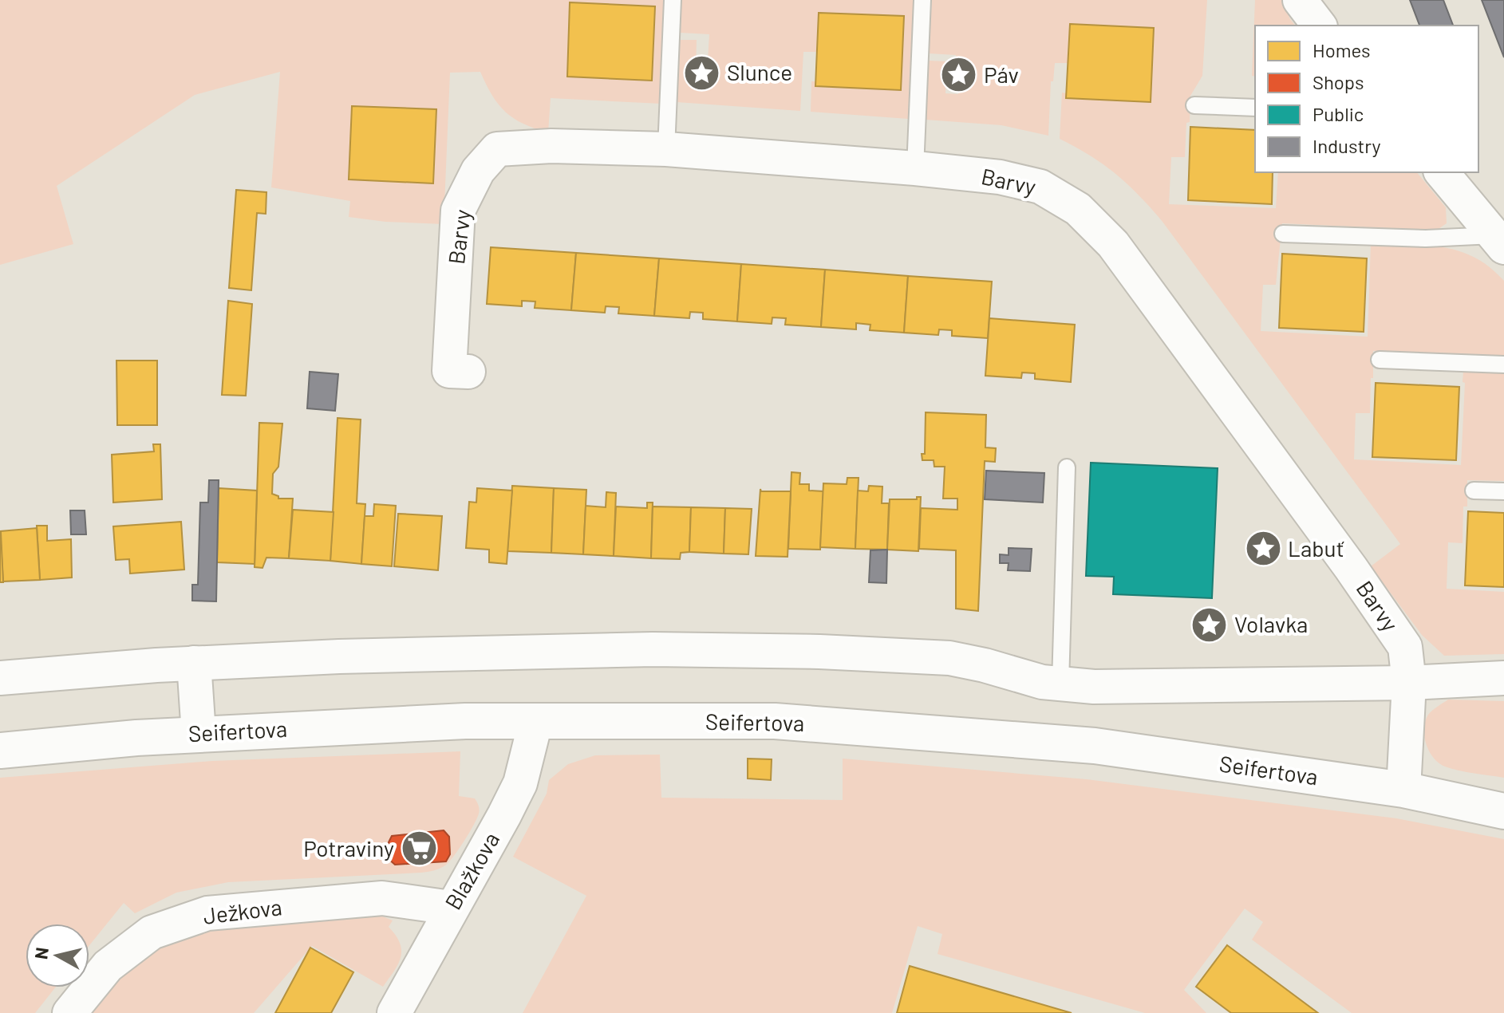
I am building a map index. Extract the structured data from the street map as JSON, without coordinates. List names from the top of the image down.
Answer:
{
  "streets": {
    "street": [
      "Barvy",
      "Seifertova",
      "Blažkova",
      "Ježkova"
    ]
  },
  "crossings": [
    ["Barvy", "Seifertova"],
    ["Seifertova", "Blažkova"],
    ["Blažkova", "Ježkova"]
  ],
  "places": {
    "place": [
      "Slunce",
      "Páv",
      "Labuť",
      "Volavka"
    ],
    "supermarket": ["Potraviny"]
  },
  "legend": [
    "Homes",
    "Shops",
    "Public",
    "Industry"
  ],
  "north": "left"
}
